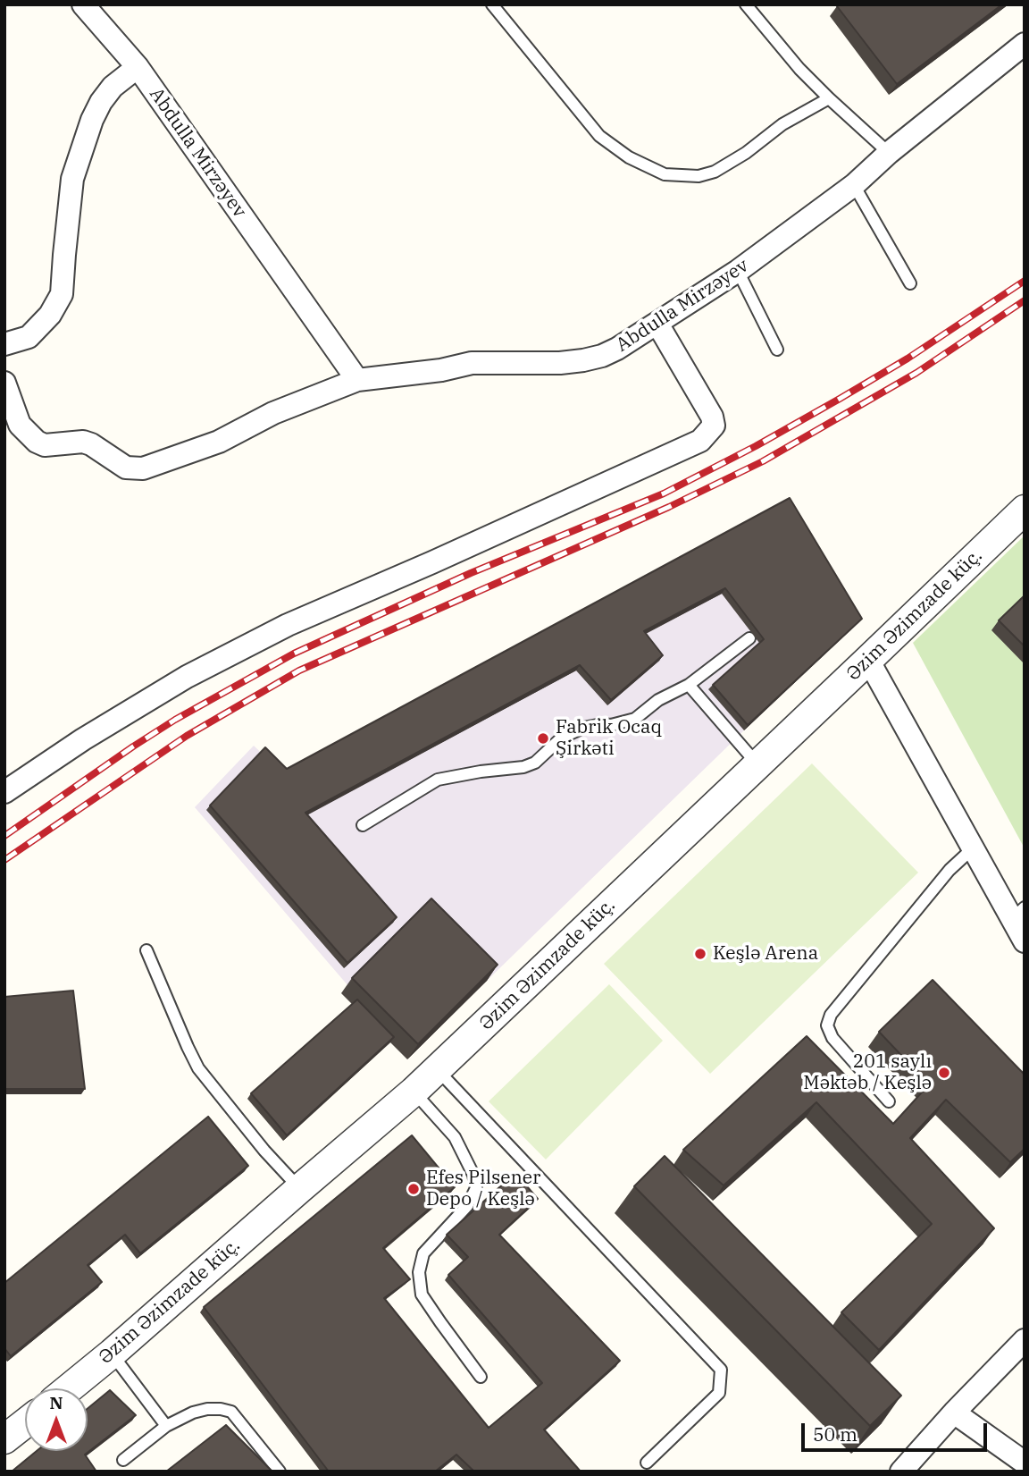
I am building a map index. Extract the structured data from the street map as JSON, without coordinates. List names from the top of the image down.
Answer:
{
  "streets": {
    "street": ["Abdulla Mirzəyev", "Əzim Əzimzade küç."]
  },
  "places": [
    "Fabrik Ocaq Şirkəti",
    "Keşlə Arena",
    "201 saylı Məktəb / Keşlə",
    "Efes Pilsener Depo / Keşlə"
  ],
  "scale_bar": "50 m",
  "north": "top"
}
